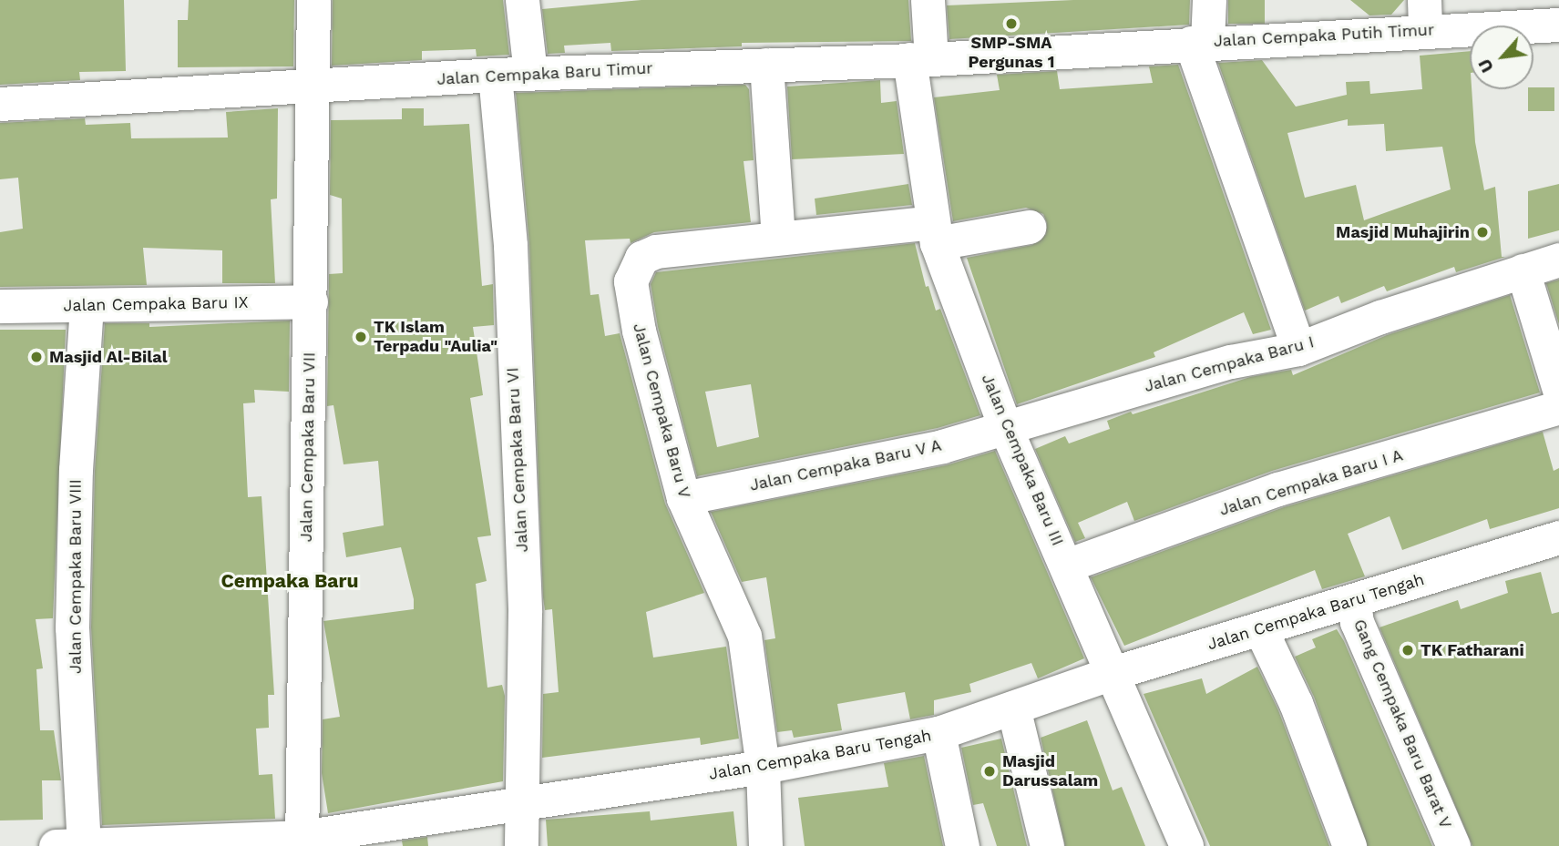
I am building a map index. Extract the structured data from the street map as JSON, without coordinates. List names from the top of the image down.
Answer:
{
  "streets": {
    "street": [
      "Jalan Cempaka Putih Timur",
      "Jalan Cempaka Baru Timur",
      "Jalan Cempaka Baru IX",
      "Jalan Cempaka Baru I",
      "Jalan Cempaka Baru V",
      "Jalan Cempaka Baru VII",
      "Jalan Cempaka Baru VI",
      "Jalan Cempaka Baru III",
      "Jalan Cempaka Baru V A",
      "Jalan Cempaka Baru I A",
      "Jalan Cempaka Baru VIII",
      "Jalan Cempaka Baru Tengah",
      "Gang Cempaka Baru Barat V"
    ]
  },
  "crossings": [
    ["Jalan Cempaka Putih Timur", "Jalan Cempaka Baru Timur"],
    ["Jalan Cempaka Baru Timur", "Jalan Cempaka Baru VII"],
    ["Jalan Cempaka Baru Timur", "Jalan Cempaka Baru VI"],
    ["Jalan Cempaka Baru Timur", "Jalan Cempaka Baru III"],
    ["Jalan Cempaka Baru IX", "Jalan Cempaka Baru VII"],
    ["Jalan Cempaka Baru IX", "Jalan Cempaka Baru VIII"],
    ["Jalan Cempaka Baru I", "Jalan Cempaka Baru III"],
    ["Jalan Cempaka Baru I", "Jalan Cempaka Baru V A"],
    ["Jalan Cempaka Baru V", "Jalan Cempaka Baru III"],
    ["Jalan Cempaka Baru V", "Jalan Cempaka Baru V A"],
    ["Jalan Cempaka Baru V", "Jalan Cempaka Baru Tengah"],
    ["Jalan Cempaka Baru VII", "Jalan Cempaka Baru Tengah"],
    ["Jalan Cempaka Baru VI", "Jalan Cempaka Baru Tengah"],
    ["Jalan Cempaka Baru III", "Jalan Cempaka Baru V A"],
    ["Jalan Cempaka Baru III", "Jalan Cempaka Baru I A"],
    ["Jalan Cempaka Baru III", "Jalan Cempaka Baru Tengah"],
    ["Jalan Cempaka Baru VIII", "Jalan Cempaka Baru Tengah"],
    ["Jalan Cempaka Baru Tengah", "Gang Cempaka Baru Barat V"]
  ],
  "districts": ["Cempaka Baru"],
  "places": [
    "SMP-SMA Pergunas 1",
    "Masjid Muhajirin",
    "TK Islam Terpadu \"Aulia\"",
    "Masjid Al-Bilal",
    "TK Fatharani",
    "Masjid Darussalam"
  ],
  "north": "bottom left"
}
